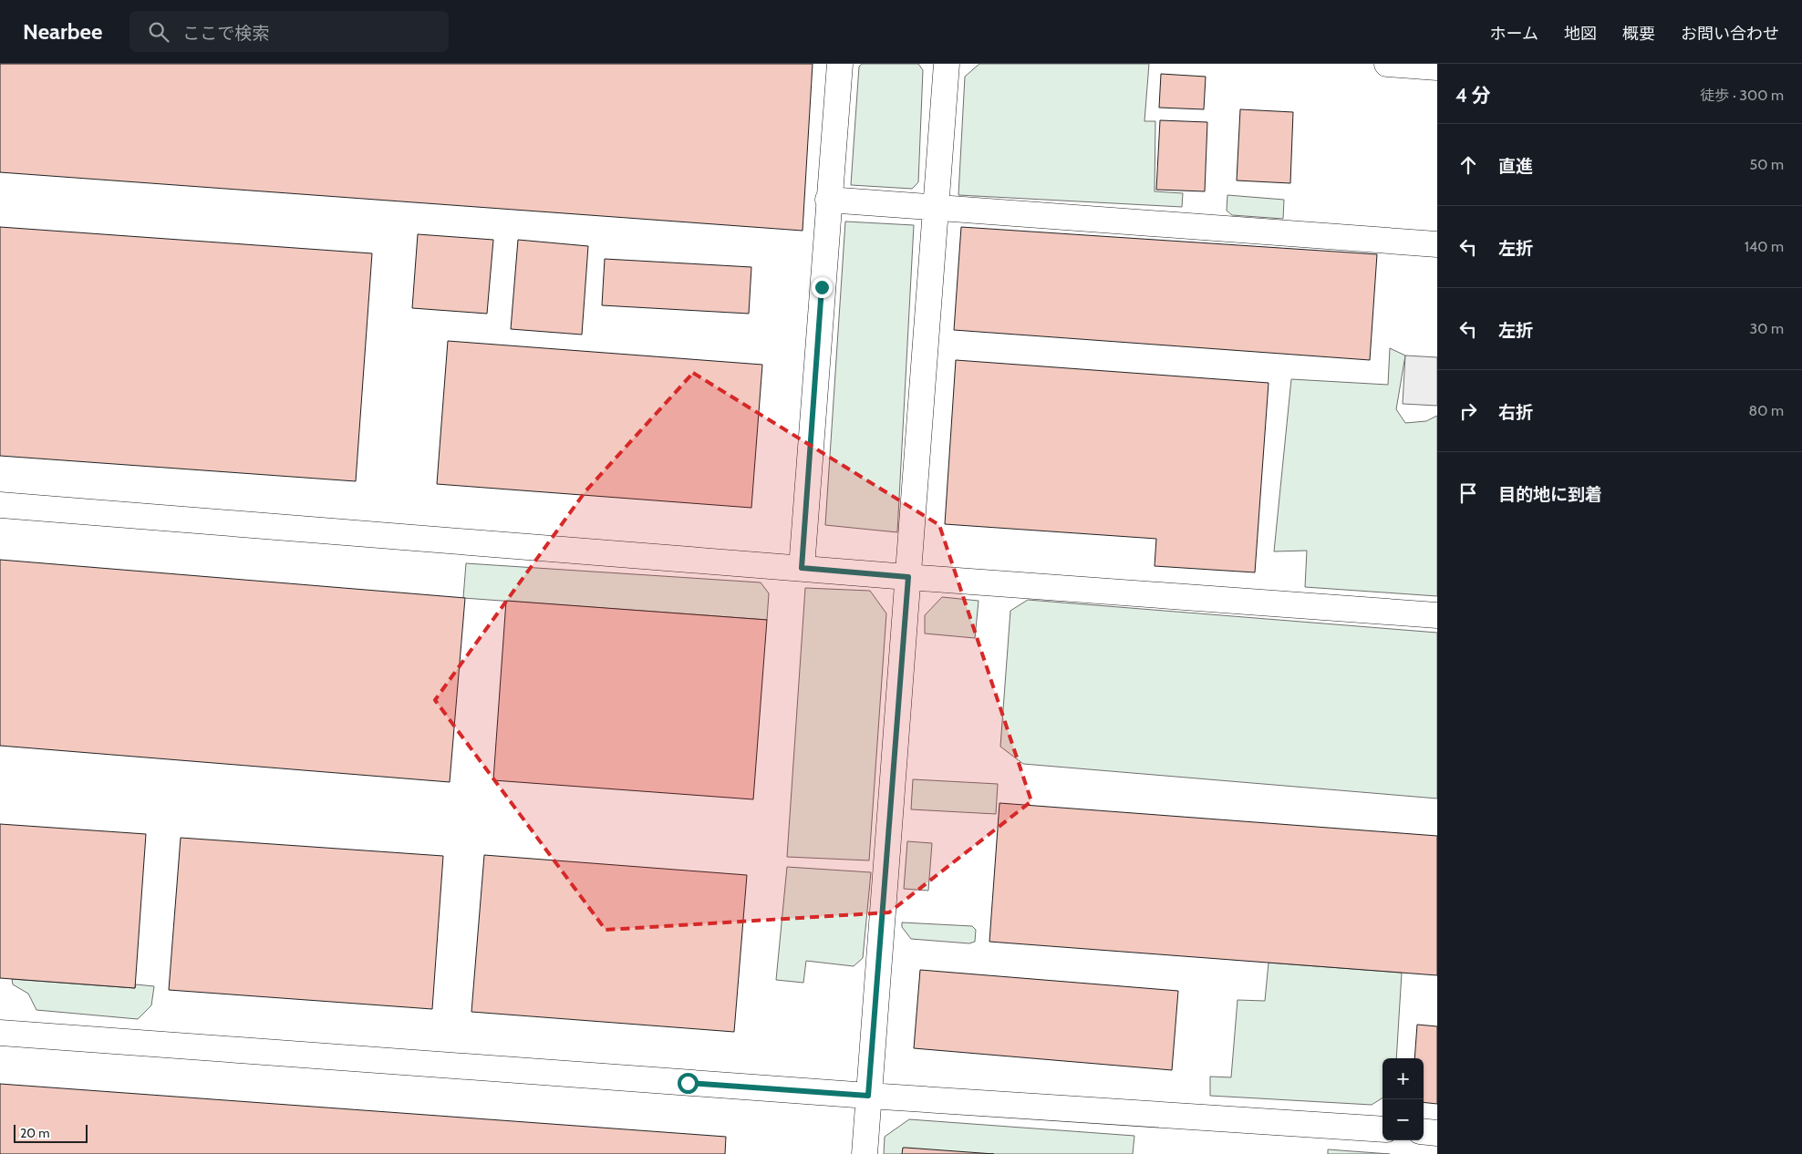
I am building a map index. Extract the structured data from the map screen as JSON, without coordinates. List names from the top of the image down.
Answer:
{
  "scale_bar": "20 m",
  "page": {
    "header": "Nearbee",
    "search": "ここで検索",
    "nav": [
      "ホーム",
      "地図",
      "概要",
      "お問い合わせ"
    ],
    "heading": ["4 分", "徒歩 · 300 m"],
    "list": [
      ["直進", "50 m"],
      ["左折", "140 m"],
      ["左折", "30 m"],
      ["右折", "80 m"],
      "目的地に到着"
    ],
    "map_buttons": ["+", "−"],
    "scale": "20 m"
  }
}
